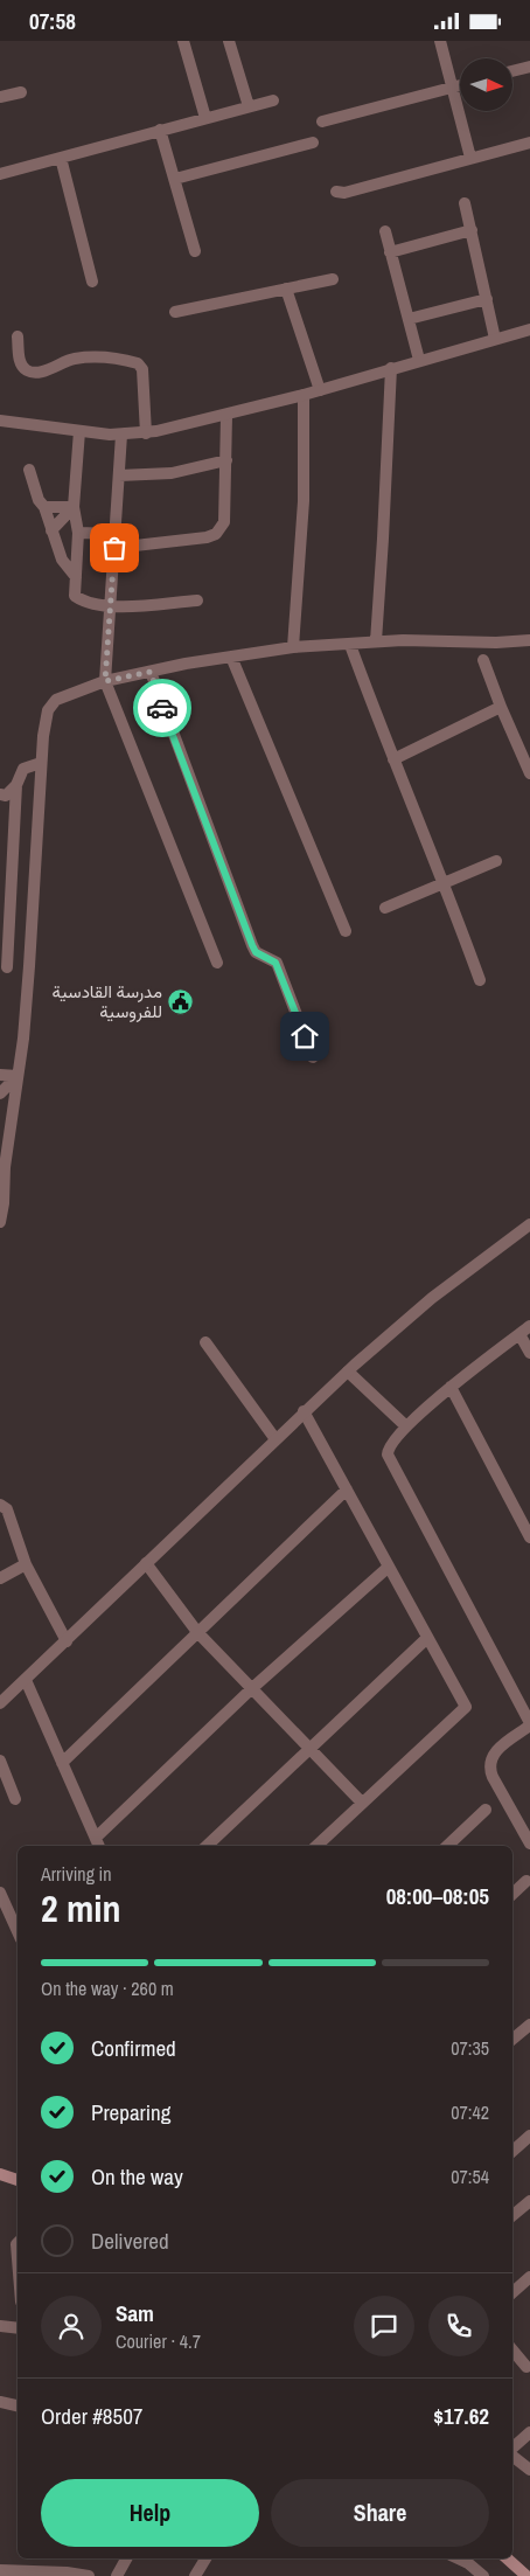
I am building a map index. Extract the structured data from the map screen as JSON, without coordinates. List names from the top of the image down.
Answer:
{
  "places": {
    "public building": ["مدرسة القادسية للفروسية"]
  },
  "north": "right",
  "page": {
    "status": "07:58",
    "heading": ["2 min", "Arriving in", "08:00–08:05"],
    "panel": [
      "Sam",
      "Courier · 4.7",
      "Order #8507",
      "$17.62"
    ],
    "bar": "On the way · 260 m",
    "list": [
      ["Confirmed", "07:35"],
      ["Preparing", "07:42"],
      ["On the way", "07:54"],
      "Delivered"
    ],
    "buttons": ["Help", "Share"]
  }
}
